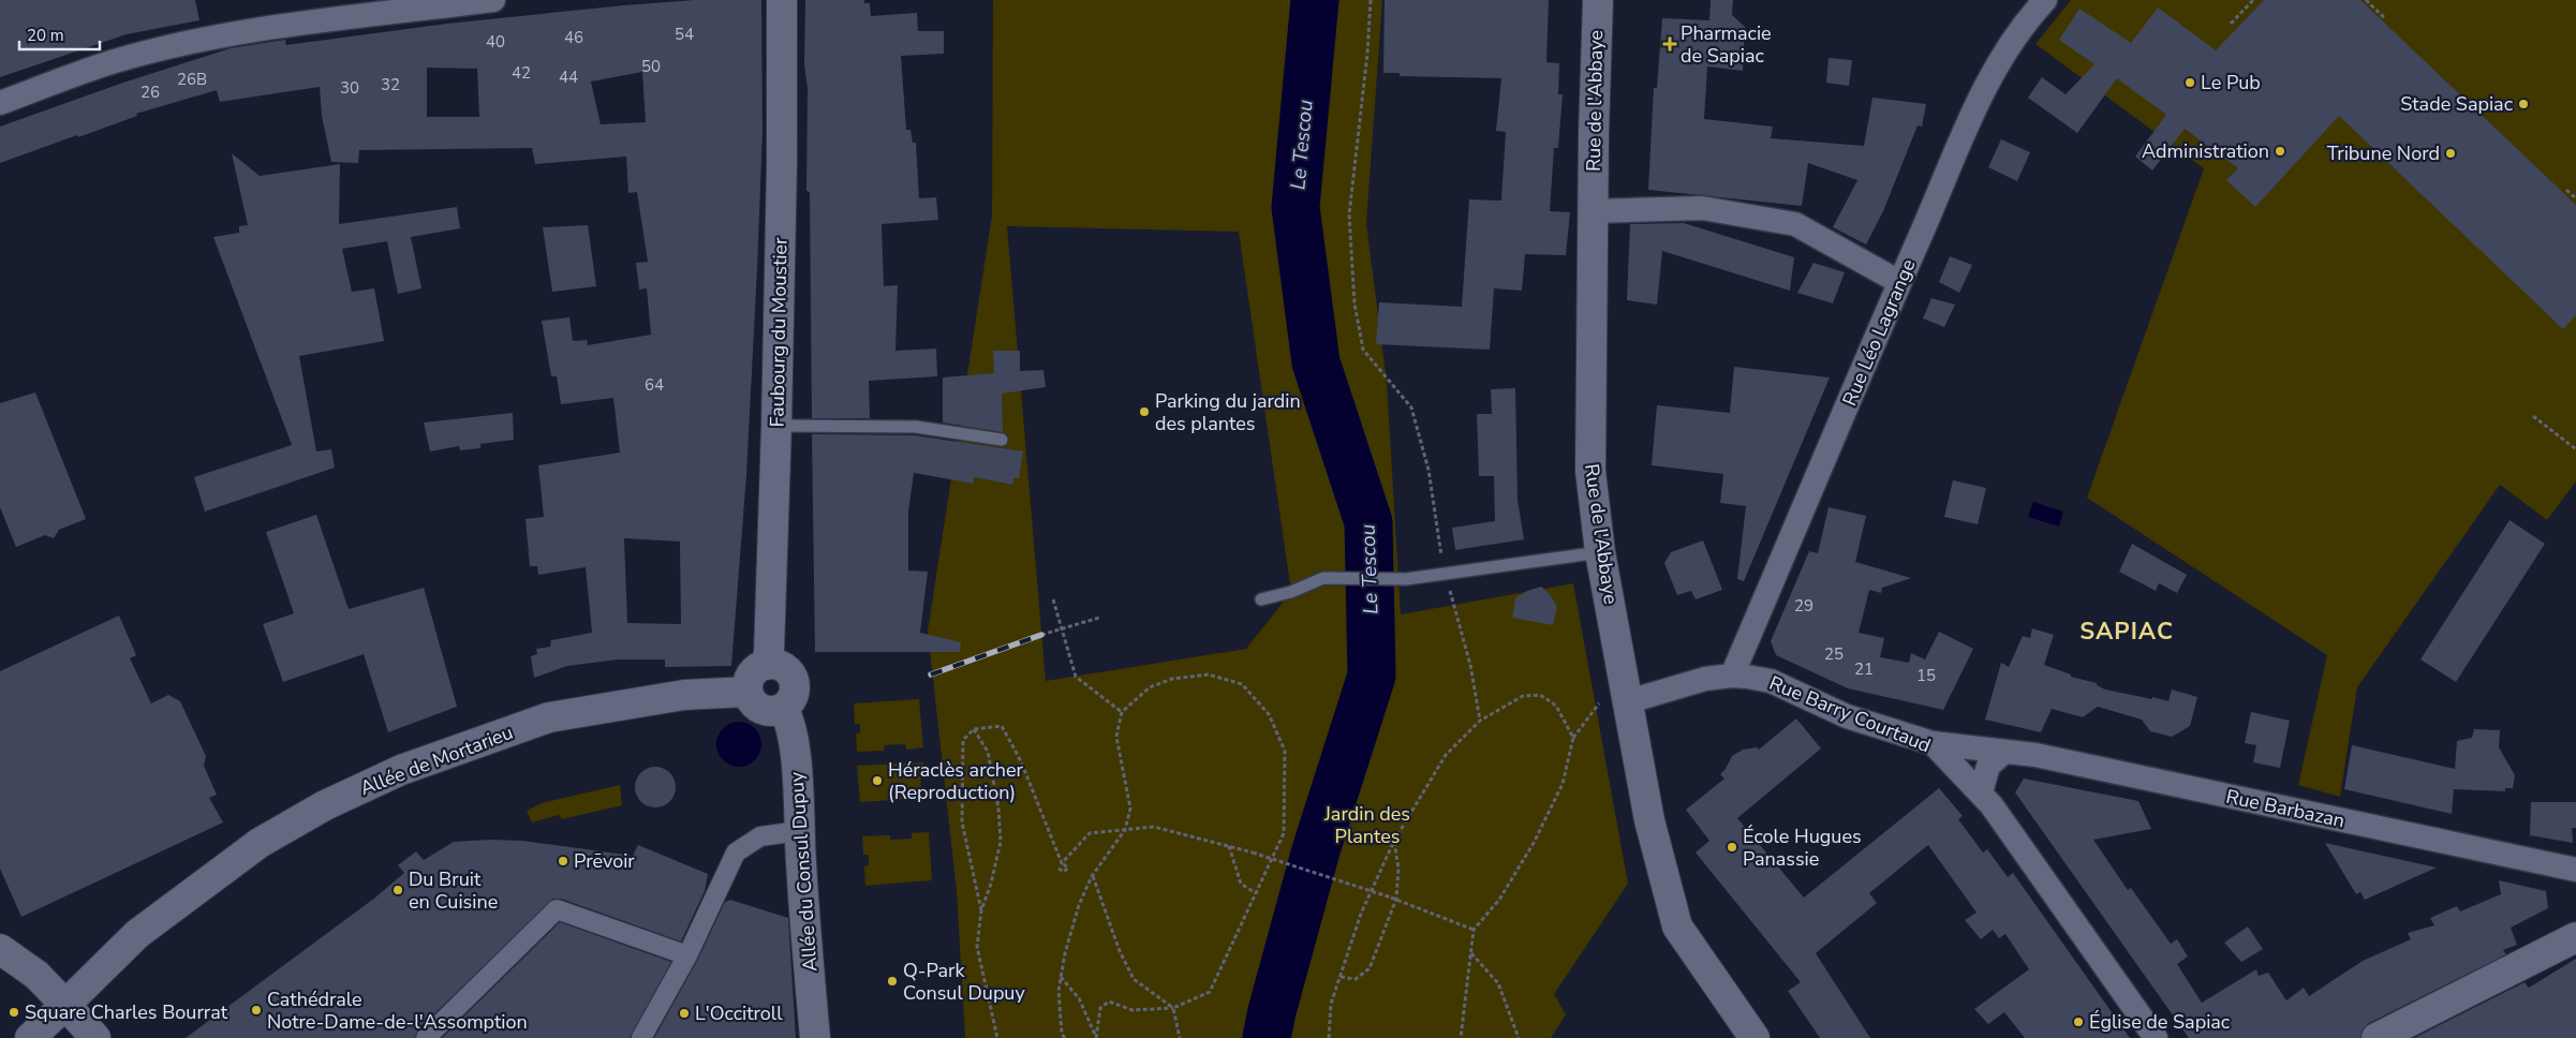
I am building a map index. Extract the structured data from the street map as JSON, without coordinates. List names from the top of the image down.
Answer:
{
  "streets": {
    "main road": [
      "Rue de l'Abbaye",
      "Faubourg du Moustier",
      "Allée de Mortarieu",
      "Allée du Consul Dupuy"
    ],
    "street": ["Rue Léo Lagrange", "Rue Barry Courtaud", "Rue Barbazan"]
  },
  "crossings": [
    ["Rue de l'Abbaye", "Rue Barry Courtaud"],
    ["Faubourg du Moustier", "Allée de Mortarieu"],
    ["Faubourg du Moustier", "Allée du Consul Dupuy"],
    ["Rue Léo Lagrange", "Rue Barry Courtaud"],
    ["Rue Barry Courtaud", "Rue Barbazan"],
    ["Allée de Mortarieu", "Allée du Consul Dupuy"]
  ],
  "districts": ["SAPIAC"],
  "water": ["Le Tescou"],
  "parks": ["Jardin des Plantes"],
  "places": {
    "health": ["Pharmacie de Sapiac"],
    "other": [
      "Le Pub",
      "Stade Sapiac",
      "Administration",
      "Tribune Nord",
      "Parking du jardin des plantes",
      "Héraclès archer (Reproduction)",
      "École Hugues Panassie",
      "Prēvoir",
      "Du Bruit en Cuisine",
      "Q-Park Consul Dupuy",
      "Cathédrale Notre-Dame-de-l'Assomption",
      "Square Charles Bourrat",
      "L'Occitroll",
      "Église de Sapiac"
    ]
  },
  "house_numbers": [
    "54",
    "46",
    "40",
    "50",
    "42",
    "44",
    "26B",
    "32",
    "30",
    "26",
    "64",
    "29",
    "25",
    "21",
    "15"
  ],
  "scale_bar": "20 m"
}
